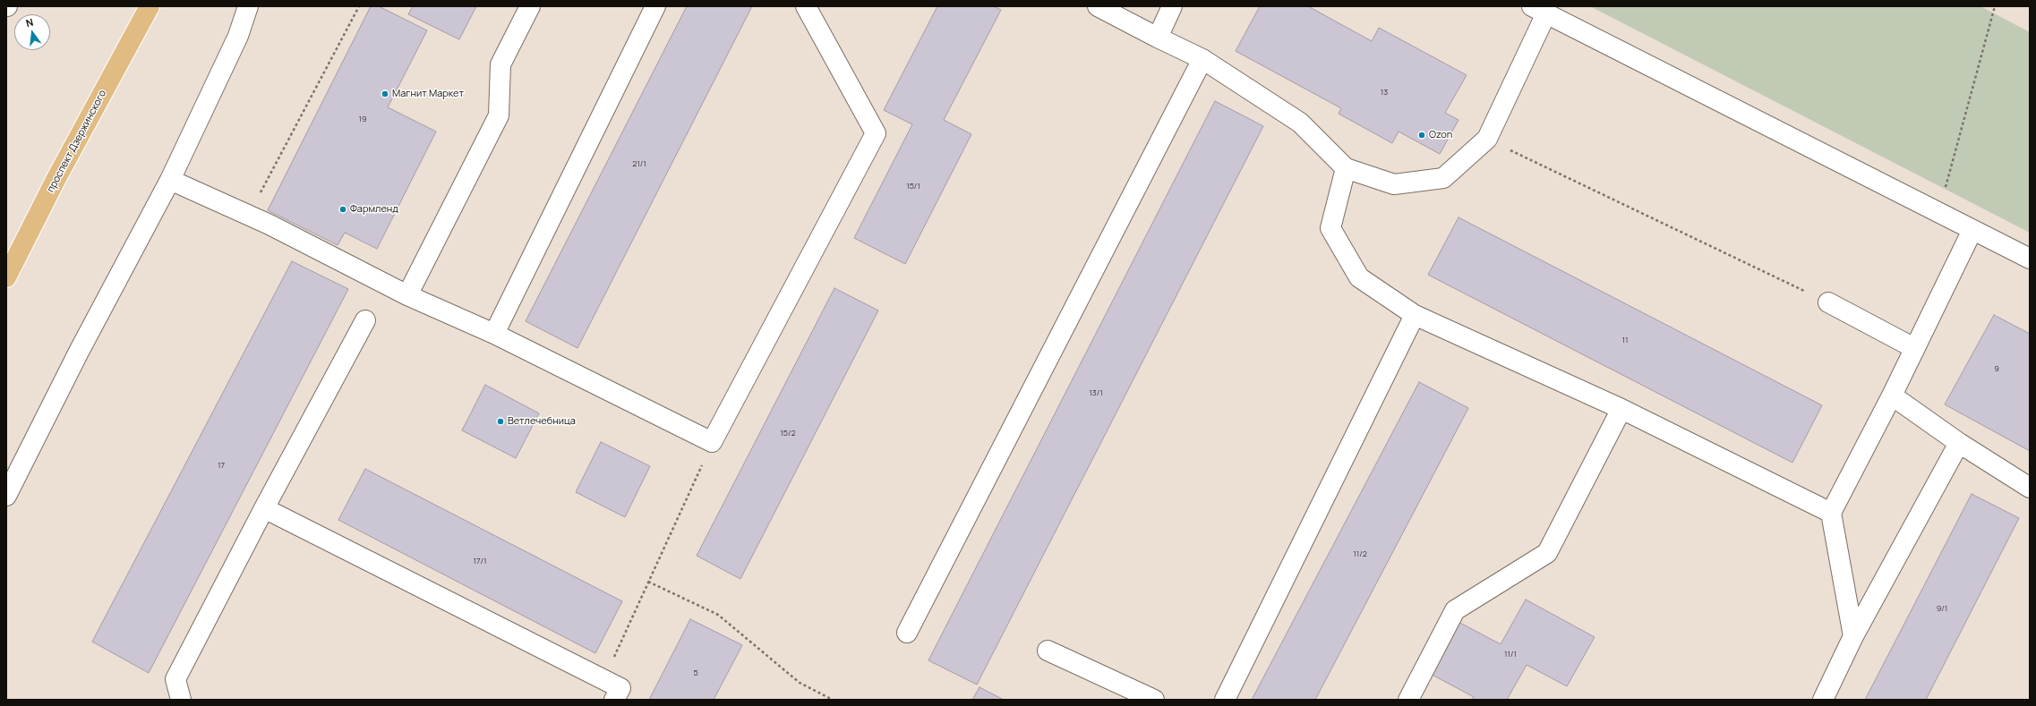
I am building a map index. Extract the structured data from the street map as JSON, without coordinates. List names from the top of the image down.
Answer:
{
  "streets": {
    "main road": ["проспект Дзержинского"]
  },
  "places": [
    "Магнит Маркет",
    "Ozon",
    "Фармленд",
    "Ветлечебница"
  ],
  "house_numbers": [
    "13",
    "19",
    "21/1",
    "15/1",
    "11",
    "9",
    "13/1",
    "15/2",
    "17",
    "11/2",
    "17/1",
    "9/1",
    "11/1",
    "5"
  ],
  "north": "top"
}
